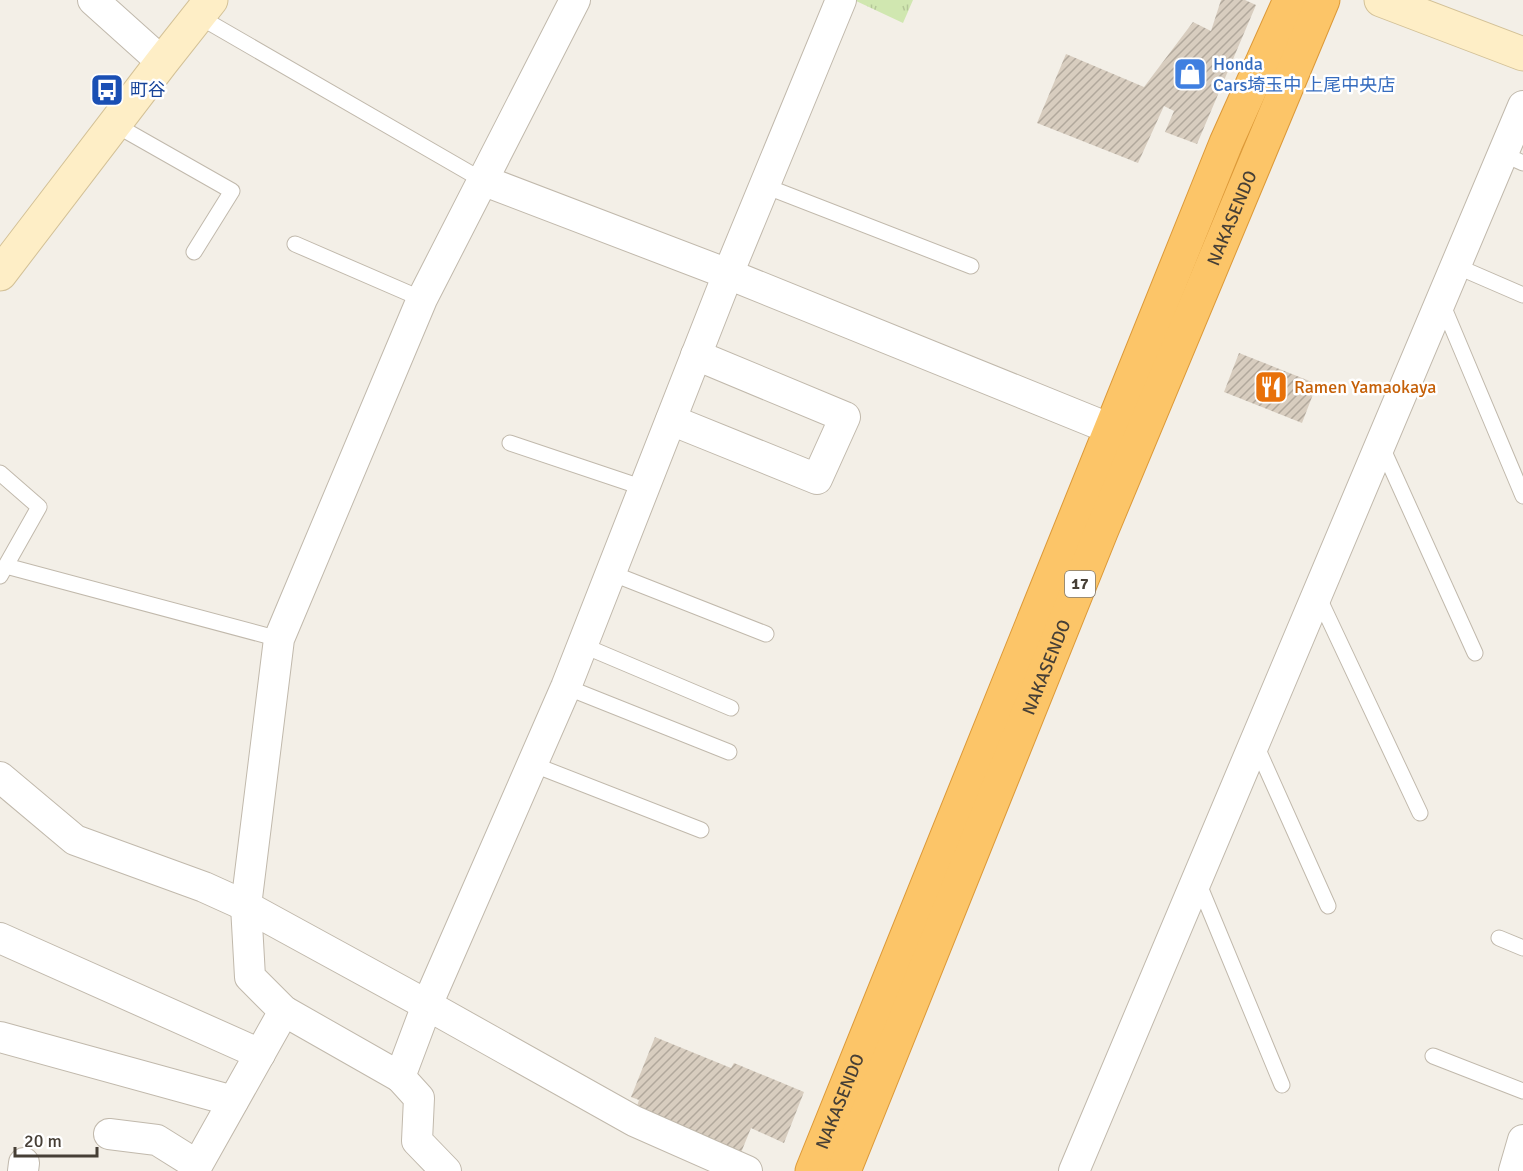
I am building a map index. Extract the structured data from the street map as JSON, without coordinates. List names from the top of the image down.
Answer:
{
  "streets": {
    "highway": ["NAKASENDO", "17"]
  },
  "places": {
    "shop": ["Honda Cars埼玉中 上尾中央店"],
    "bus stop": ["町谷"],
    "restaurant": ["Ramen Yamaokaya"]
  },
  "scale_bar": "20 m"
}
